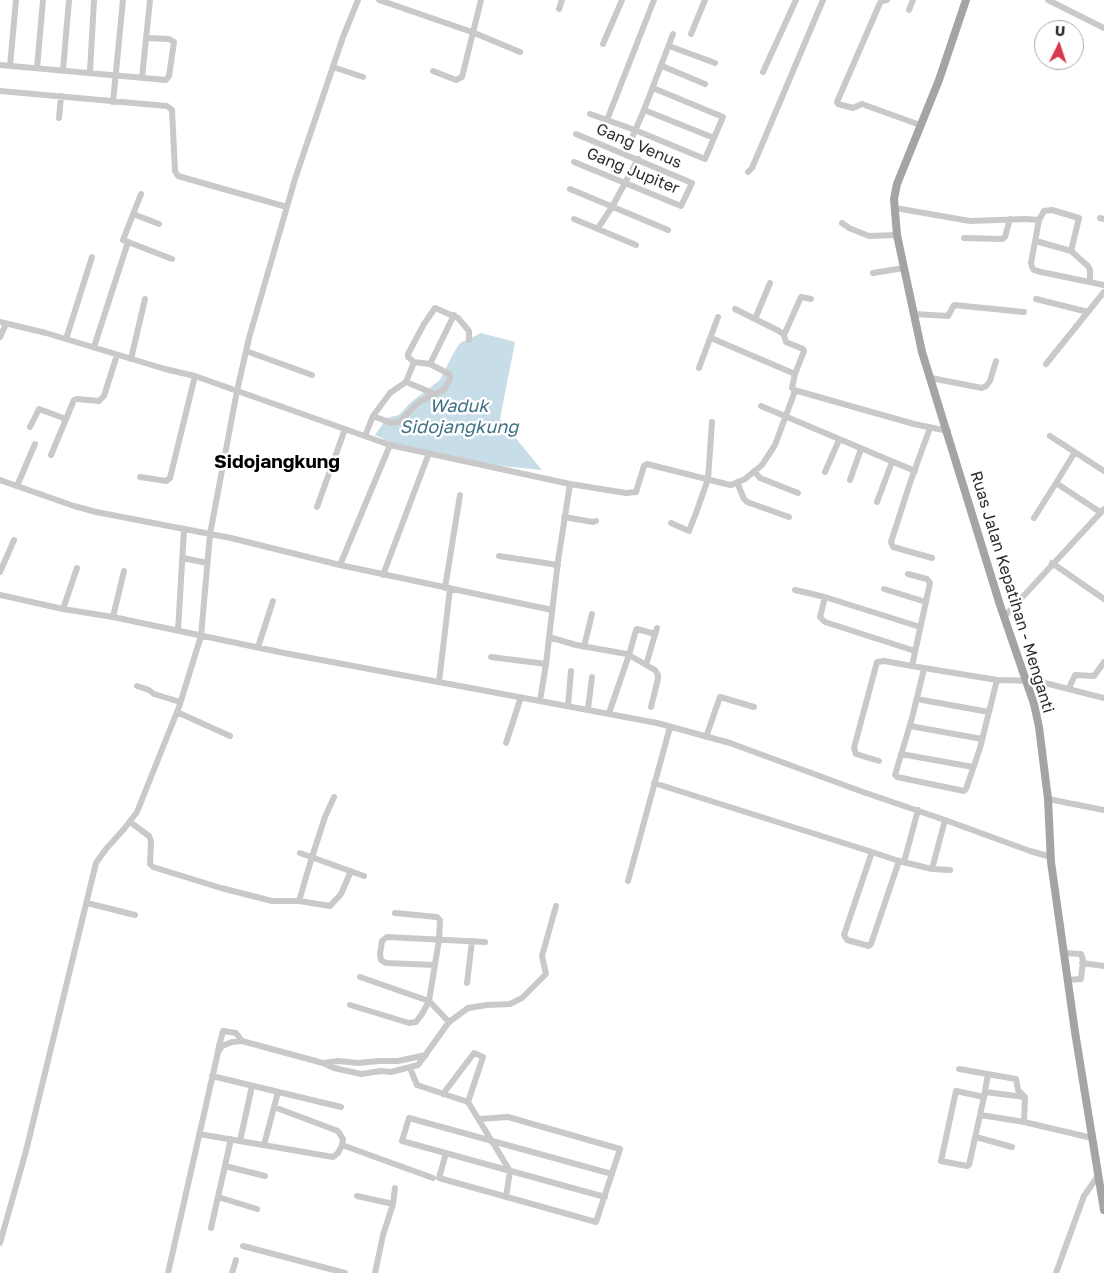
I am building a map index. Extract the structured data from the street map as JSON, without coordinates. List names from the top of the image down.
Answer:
{
  "streets": {
    "main road": ["Ruas Jalan Kepatihan - Menganti"],
    "street": ["Gang Venus", "Gang Jupiter"]
  },
  "crossings": [
    ["Gang Venus", "Gang Jupiter"]
  ],
  "districts": ["Sidojangkung"],
  "water": ["Waduk Sidojangkung"],
  "north": "top"
}
